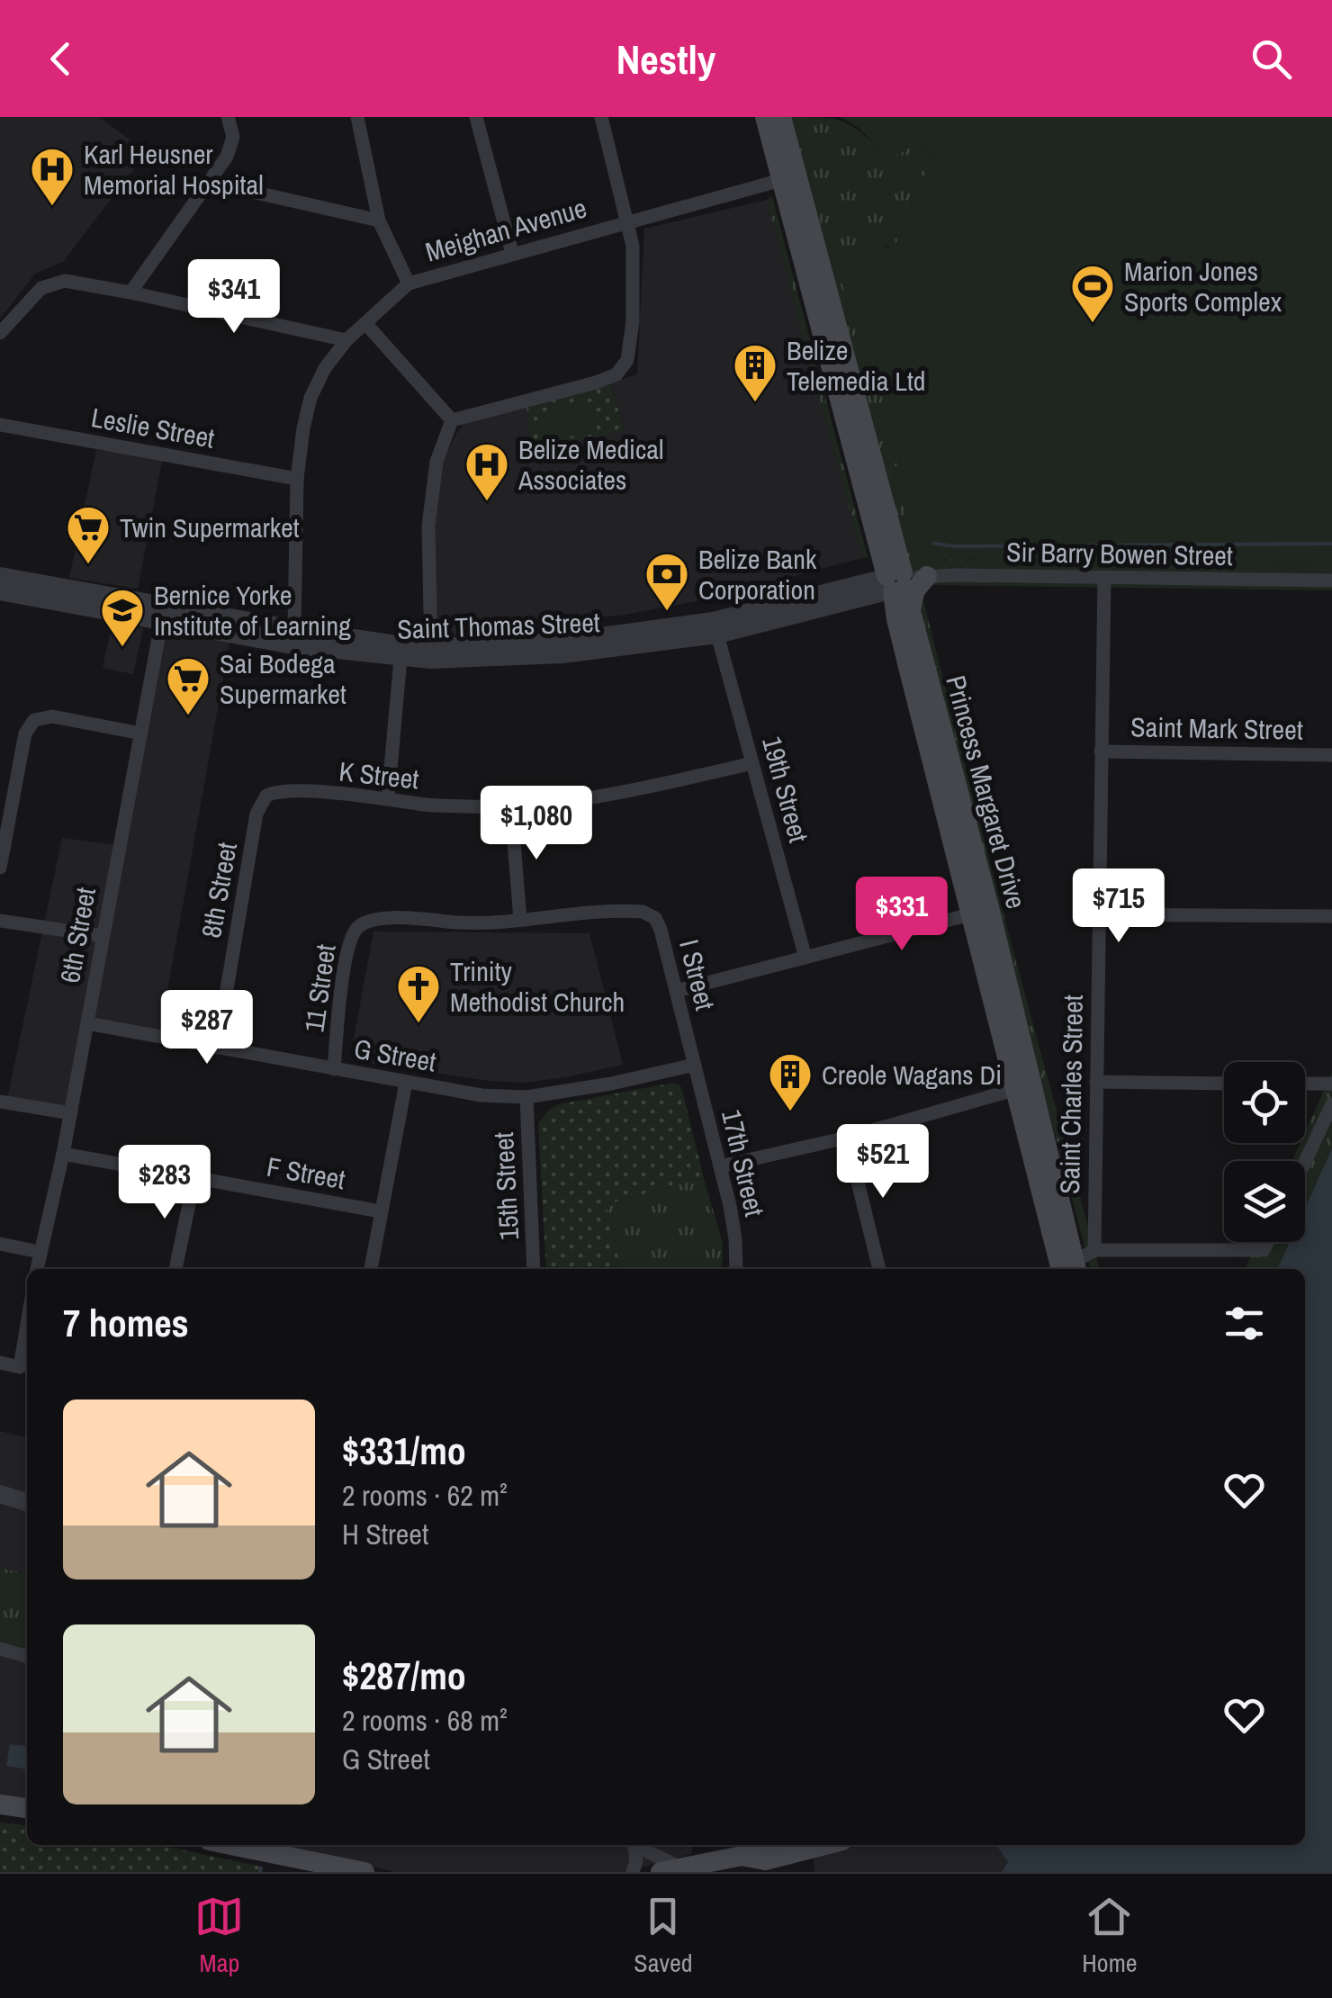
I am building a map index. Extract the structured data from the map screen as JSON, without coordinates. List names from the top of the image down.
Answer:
{
  "streets": {
    "main road": ["Princess Margaret Drive"],
    "street": [
      "Meighan Avenue",
      "Leslie Street",
      "Sir Barry Bowen Street",
      "Saint Thomas Street",
      "Saint Mark Street",
      "K Street",
      "19th Street",
      "8th Street",
      "6th Street",
      "I Street",
      "11 Street",
      "G Street",
      "Saint Charles Street",
      "17th Street",
      "F Street",
      "15th Street"
    ]
  },
  "crossings": [
    ["Meighan Avenue", "Leslie Street"],
    ["Meighan Avenue", "Saint Thomas Street"],
    ["Meighan Avenue", "Princess Margaret Drive"],
    ["Sir Barry Bowen Street", "Saint Thomas Street"],
    ["Sir Barry Bowen Street", "Princess Margaret Drive"],
    ["Sir Barry Bowen Street", "Saint Charles Street"],
    ["Saint Thomas Street", "19th Street"],
    ["Saint Thomas Street", "Princess Margaret Drive"],
    ["Saint Thomas Street", "6th Street"],
    ["Saint Mark Street", "Saint Charles Street"],
    ["K Street", "19th Street"],
    ["K Street", "8th Street"],
    ["8th Street", "G Street"],
    ["6th Street", "G Street"],
    ["6th Street", "F Street"],
    ["I Street", "11 Street"],
    ["I Street", "G Street"],
    ["I Street", "17th Street"],
    ["11 Street", "G Street"],
    ["G Street", "17th Street"],
    ["G Street", "15th Street"]
  ],
  "places": {
    "hospital": ["Karl Heusner Memorial Hospital", "Belize Medical Associates"],
    "sports": ["Marion Jones Sports Complex"],
    "building": ["Belize Telemedia Ltd", "Creole Wagans Di"],
    "supermarket": ["Twin Supermarket", "Sai Bodega Supermarket"],
    "bank": ["Belize Bank Corporation"],
    "school or university": ["Bernice Yorke Institute of Learning"],
    "church": ["Trinity Methodist Church"]
  },
  "page": {
    "header": "Nestly",
    "price": [
      "$341",
      "$1,080",
      "$715",
      "$331",
      "$287",
      "$521",
      "$283"
    ],
    "heading": "7 homes",
    "list": [
      {
        "name": "$331/mo",
        "note": "2 rooms · 62 m² · H Street"
      },
      {
        "name": "$287/mo",
        "note": "2 rooms · 68 m² · G Street"
      }
    ],
    "tabs": ["Map", "Saved", "Home"]
  }
}
